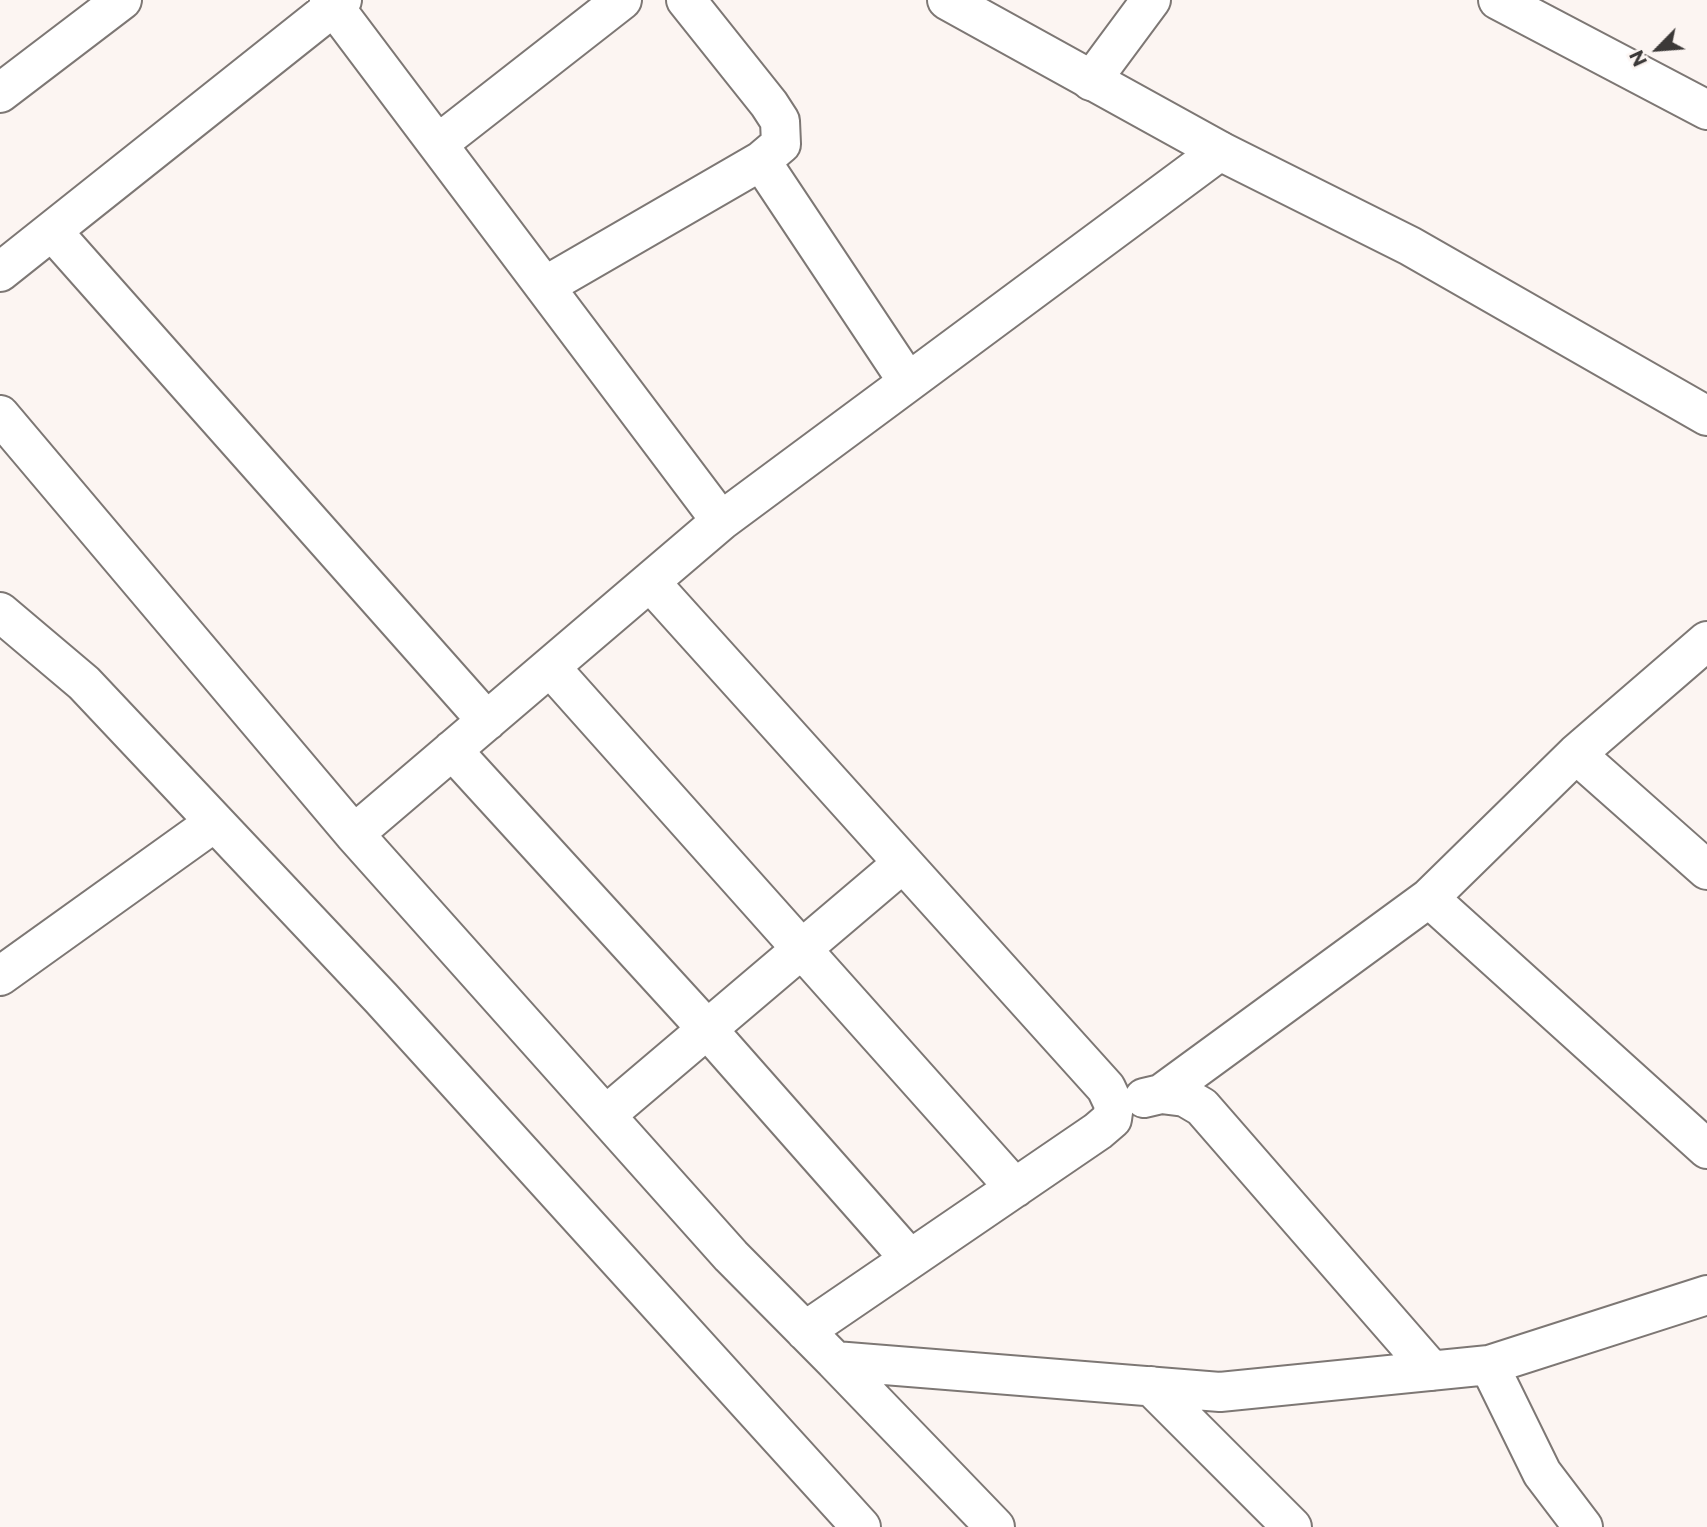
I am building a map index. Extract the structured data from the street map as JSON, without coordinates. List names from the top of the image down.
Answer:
{
  "north": "bottom left"
}
